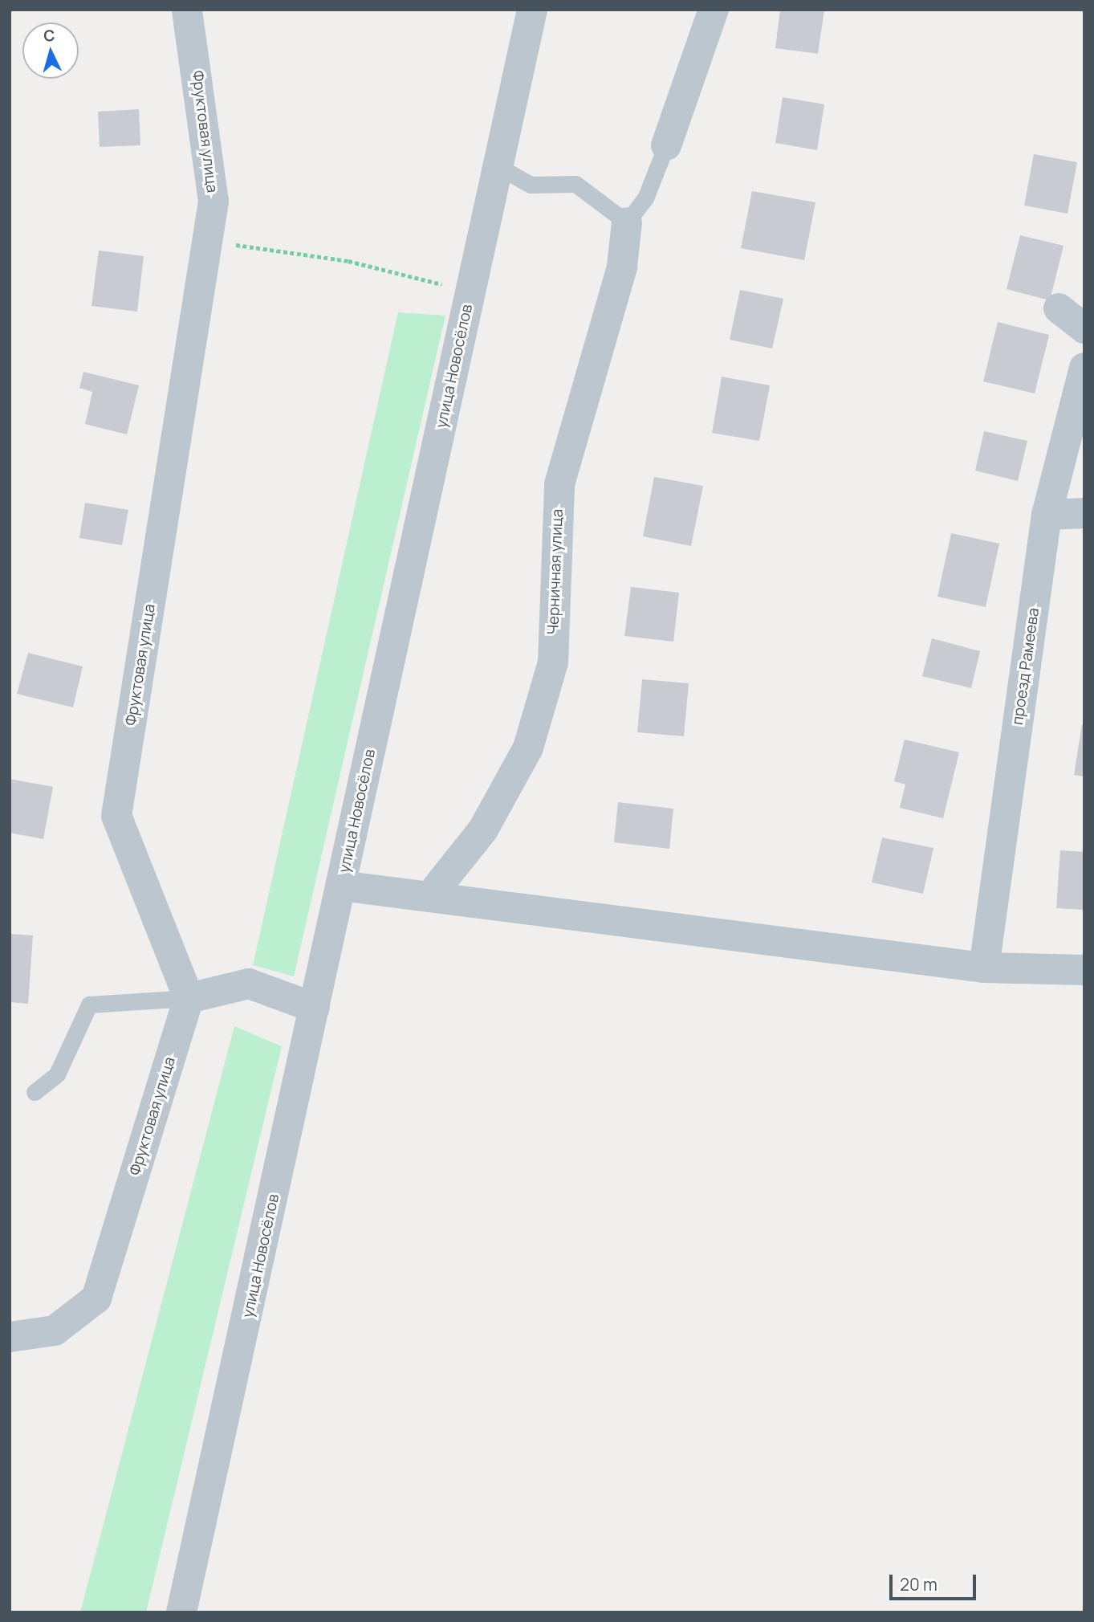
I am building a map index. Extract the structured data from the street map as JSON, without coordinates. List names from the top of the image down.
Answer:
{
  "streets": {
    "street": [
      "Фруктовая улица",
      "улица Новосёлов",
      "Черничная улица",
      "проезд Рамеева"
    ]
  },
  "scale_bar": "20 m",
  "north": "top"
}
